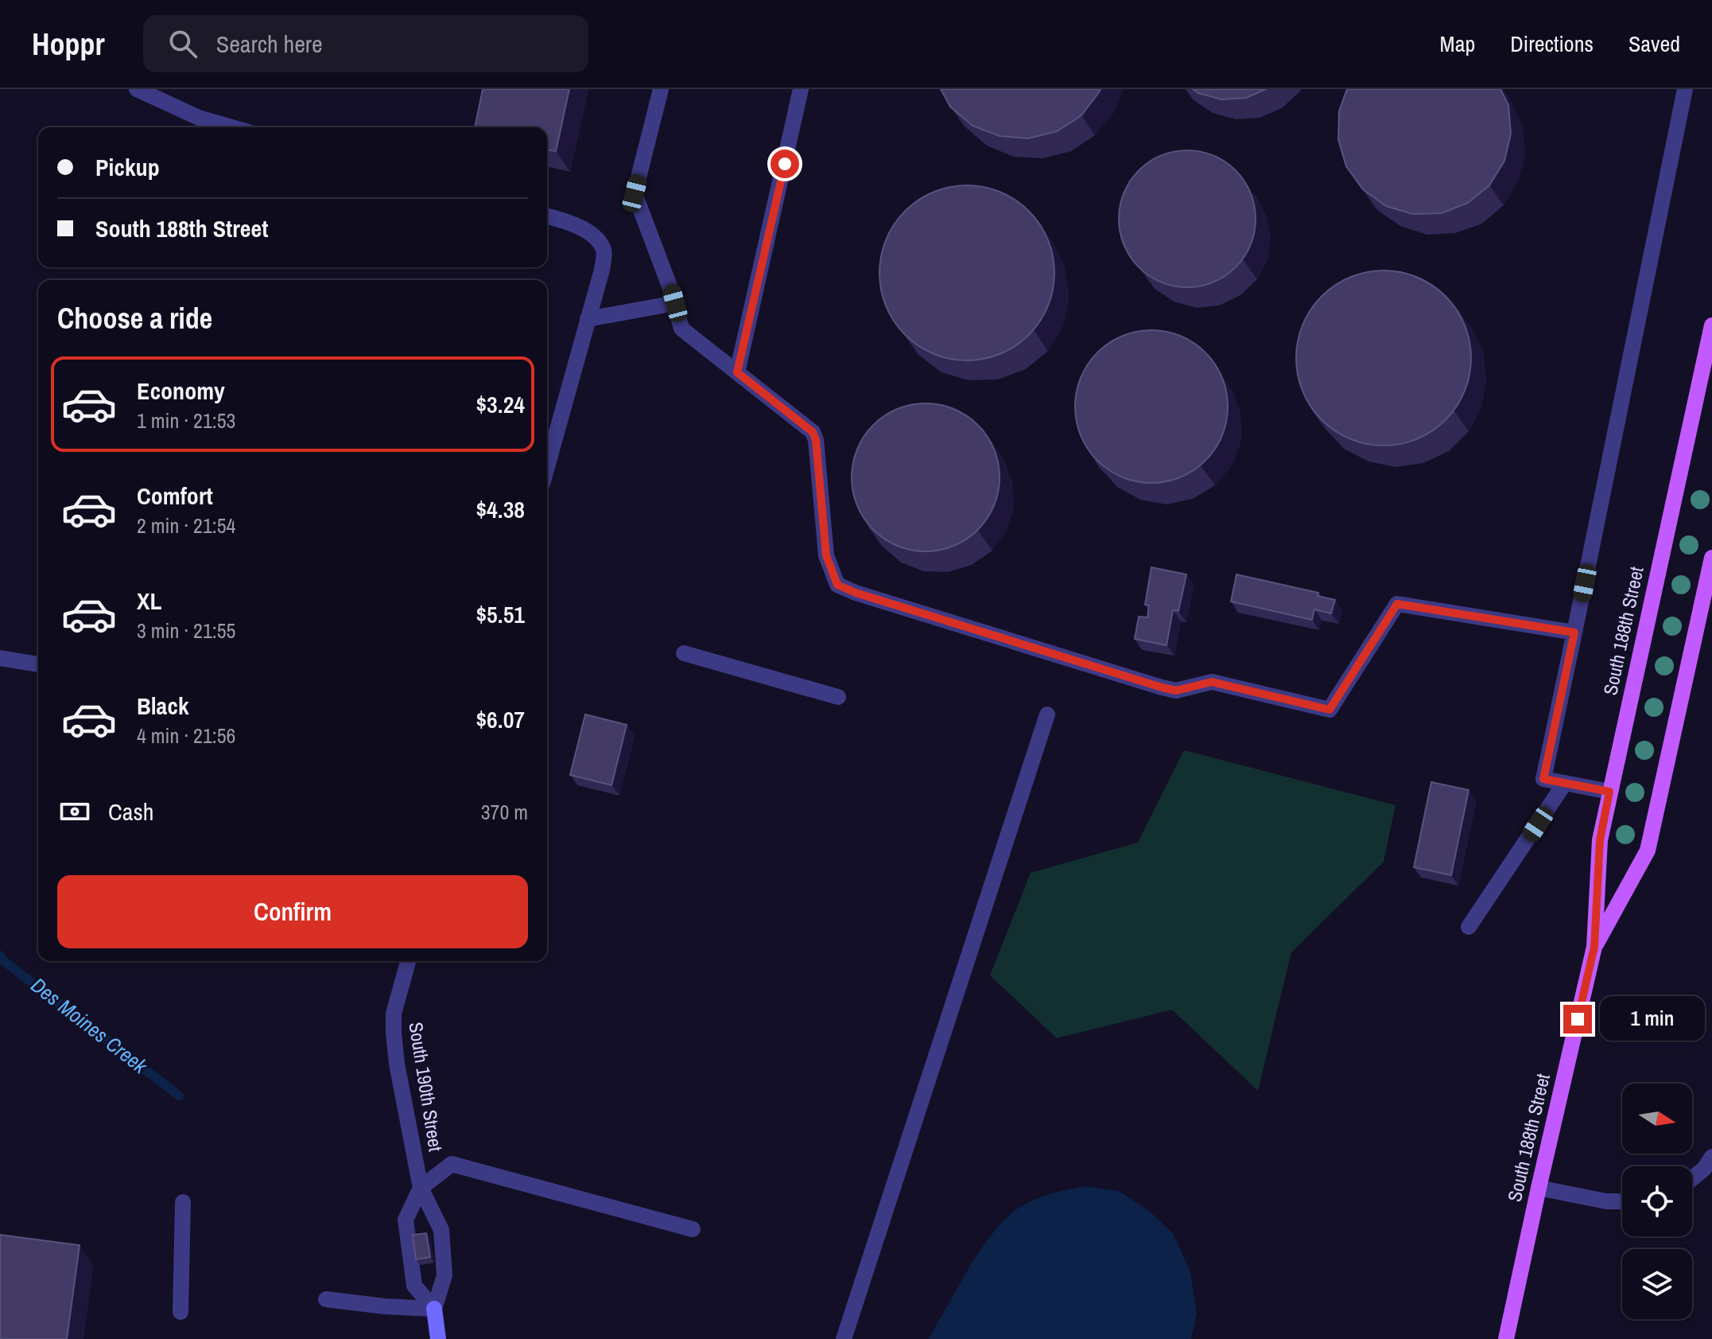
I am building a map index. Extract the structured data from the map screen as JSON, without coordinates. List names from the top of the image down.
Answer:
{
  "streets": {
    "main road": ["South 188th Street"],
    "lane": ["South 190th Street"]
  },
  "water": ["Des Moines Creek"],
  "north": "right",
  "page": {
    "header": "Hoppr",
    "search": "Search here",
    "nav": ["Map", "Directions", "Saved"],
    "banner": ["Pickup", "South 188th Street"],
    "heading": "Choose a ride",
    "list": [
      {
        "name": "Economy",
        "note": "1 min · 21:53",
        "value": "$3.24"
      },
      {
        "name": "Comfort",
        "note": "2 min · 21:54",
        "value": "$4.38"
      },
      {
        "name": "XL",
        "note": "3 min · 21:55",
        "value": "$5.51"
      },
      {
        "name": "Black",
        "note": "4 min · 21:56",
        "value": "$6.07"
      }
    ],
    "pay": ["Cash", "370 m"],
    "buttons": "Confirm",
    "bubble": "1 min"
  }
}
